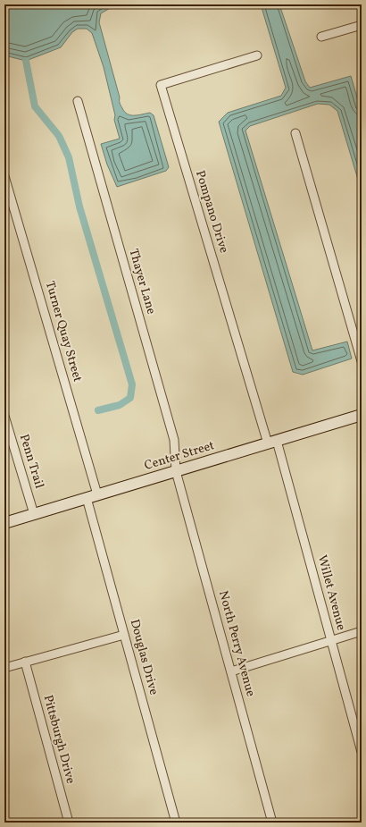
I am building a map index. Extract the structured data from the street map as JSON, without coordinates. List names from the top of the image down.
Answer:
{
  "streets": {
    "street": [
      "Pompano Drive",
      "Thayer Lane",
      "Turner Quay Street",
      "Center Street",
      "Penn Trail",
      "Willet Avenue",
      "North Perry Avenue",
      "Douglas Drive",
      "Pittsburgh Drive"
    ]
  },
  "crossings": [
    ["Pompano Drive", "Center Street"],
    ["Pompano Drive", "Willet Avenue"],
    ["Thayer Lane", "Center Street"],
    ["Thayer Lane", "North Perry Avenue"],
    ["Turner Quay Street", "Center Street"],
    ["Center Street", "Penn Trail"],
    ["Center Street", "Willet Avenue"],
    ["Center Street", "North Perry Avenue"],
    ["Center Street", "Douglas Drive"]
  ]
}
